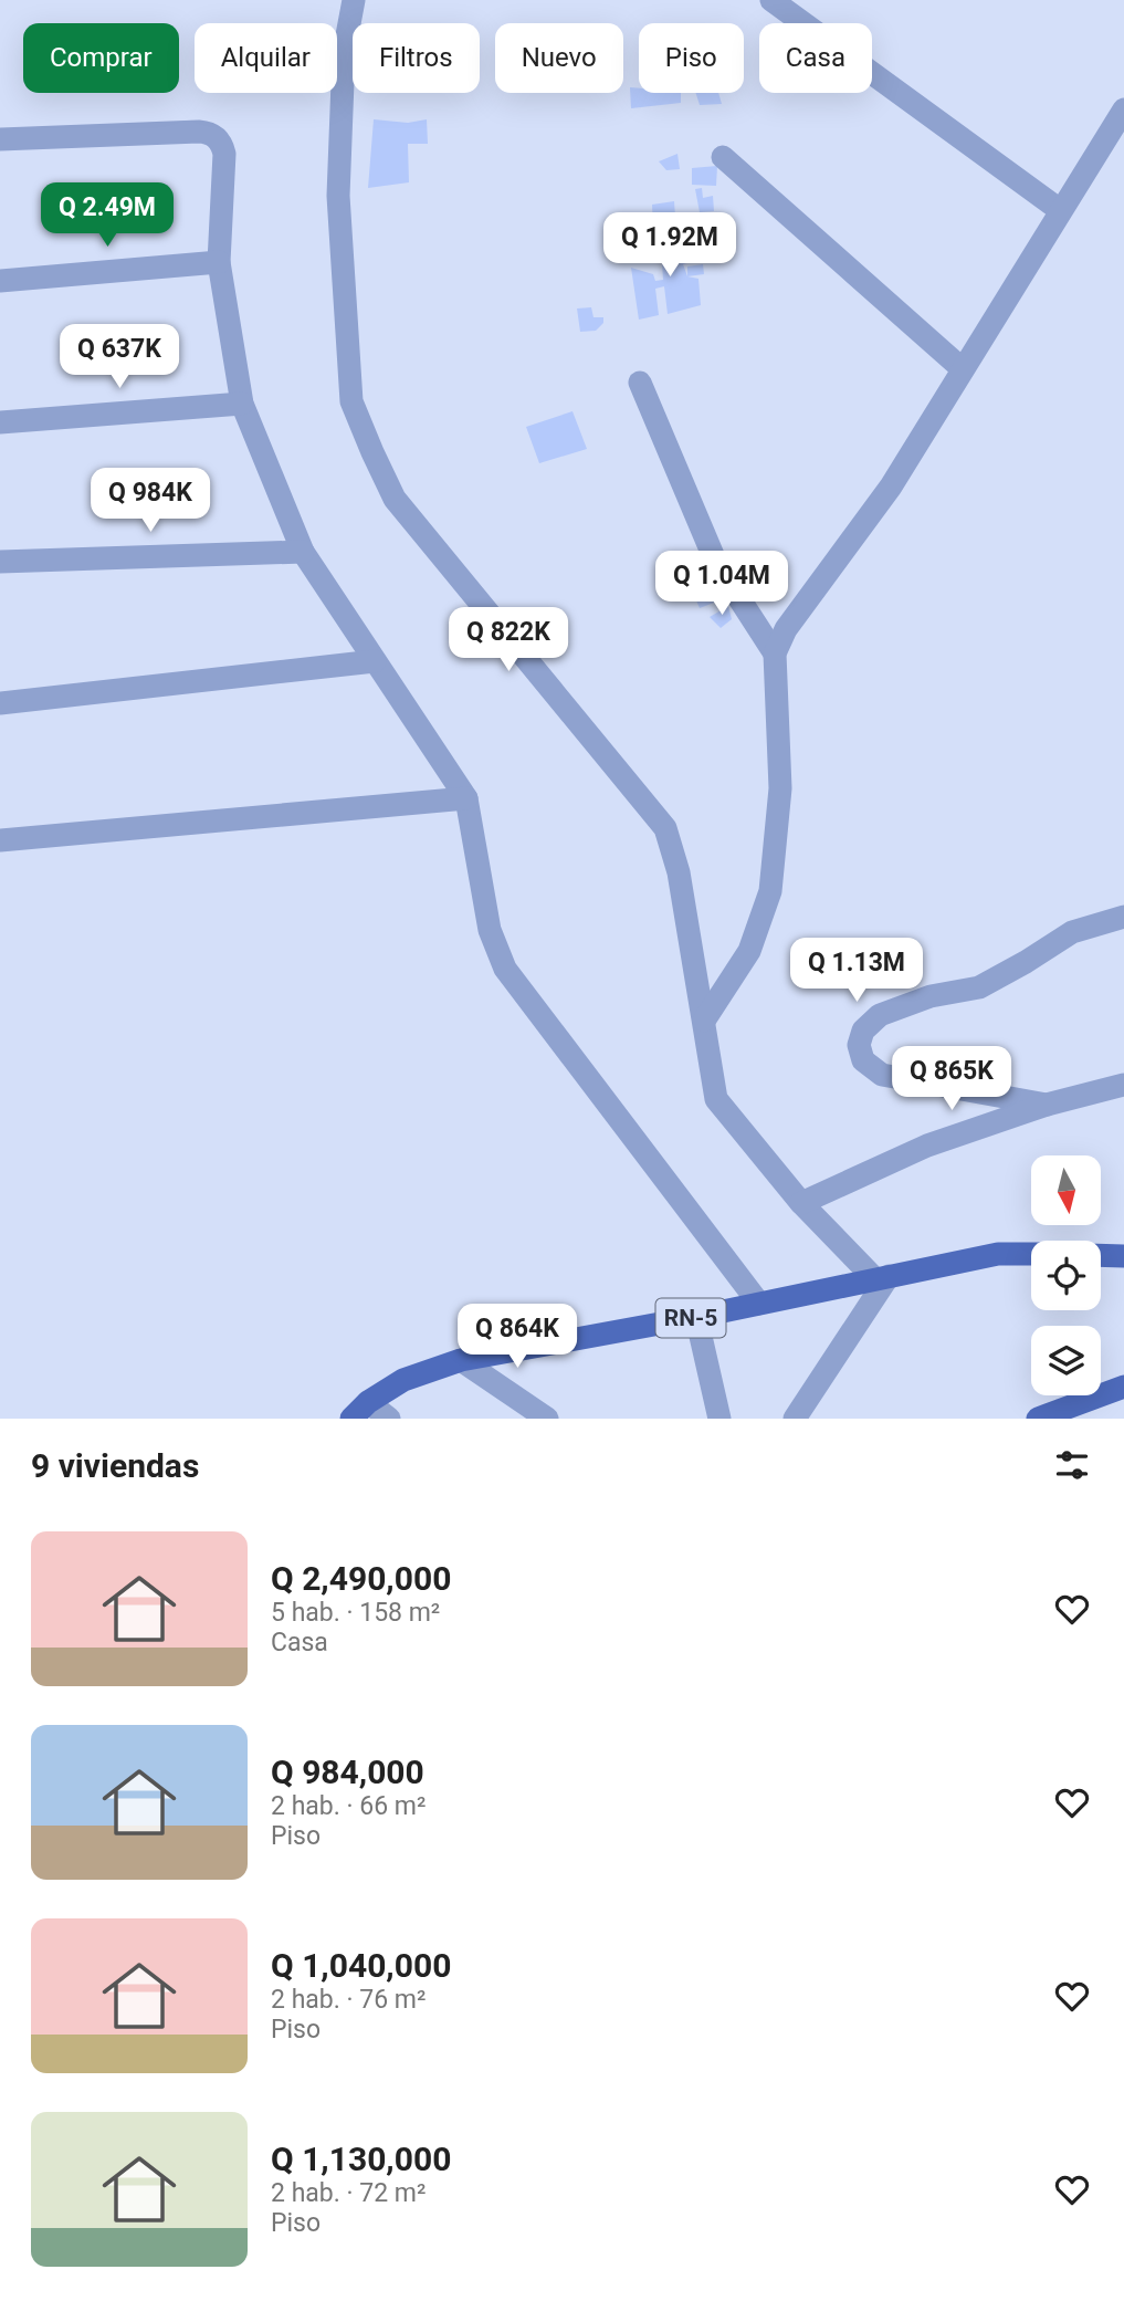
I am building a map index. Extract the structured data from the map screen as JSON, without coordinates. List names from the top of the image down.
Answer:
{
  "streets": {
    "main road": ["RN-5"]
  },
  "north": "bottom",
  "page": {
    "chip": [
      "Comprar",
      "Alquilar",
      "Filtros",
      "Nuevo",
      "Piso",
      "Casa"
    ],
    "price": [
      "Q 2.49M",
      "Q 1.92M",
      "Q 637K",
      "Q 984K",
      "Q 1.04M",
      "Q 822K",
      "Q 1.13M",
      "Q 865K",
      "Q 864K"
    ],
    "heading": "9 viviendas",
    "list": [
      {
        "name": "Q 2,490,000",
        "note": "5 hab. · 158 m² · Casa"
      },
      {
        "name": "Q 984,000",
        "note": "2 hab. · 66 m² · Piso"
      },
      {
        "name": "Q 1,040,000",
        "note": "2 hab. · 76 m² · Piso"
      },
      {
        "name": "Q 1,130,000",
        "note": "2 hab. · 72 m² · Piso"
      }
    ]
  }
}
